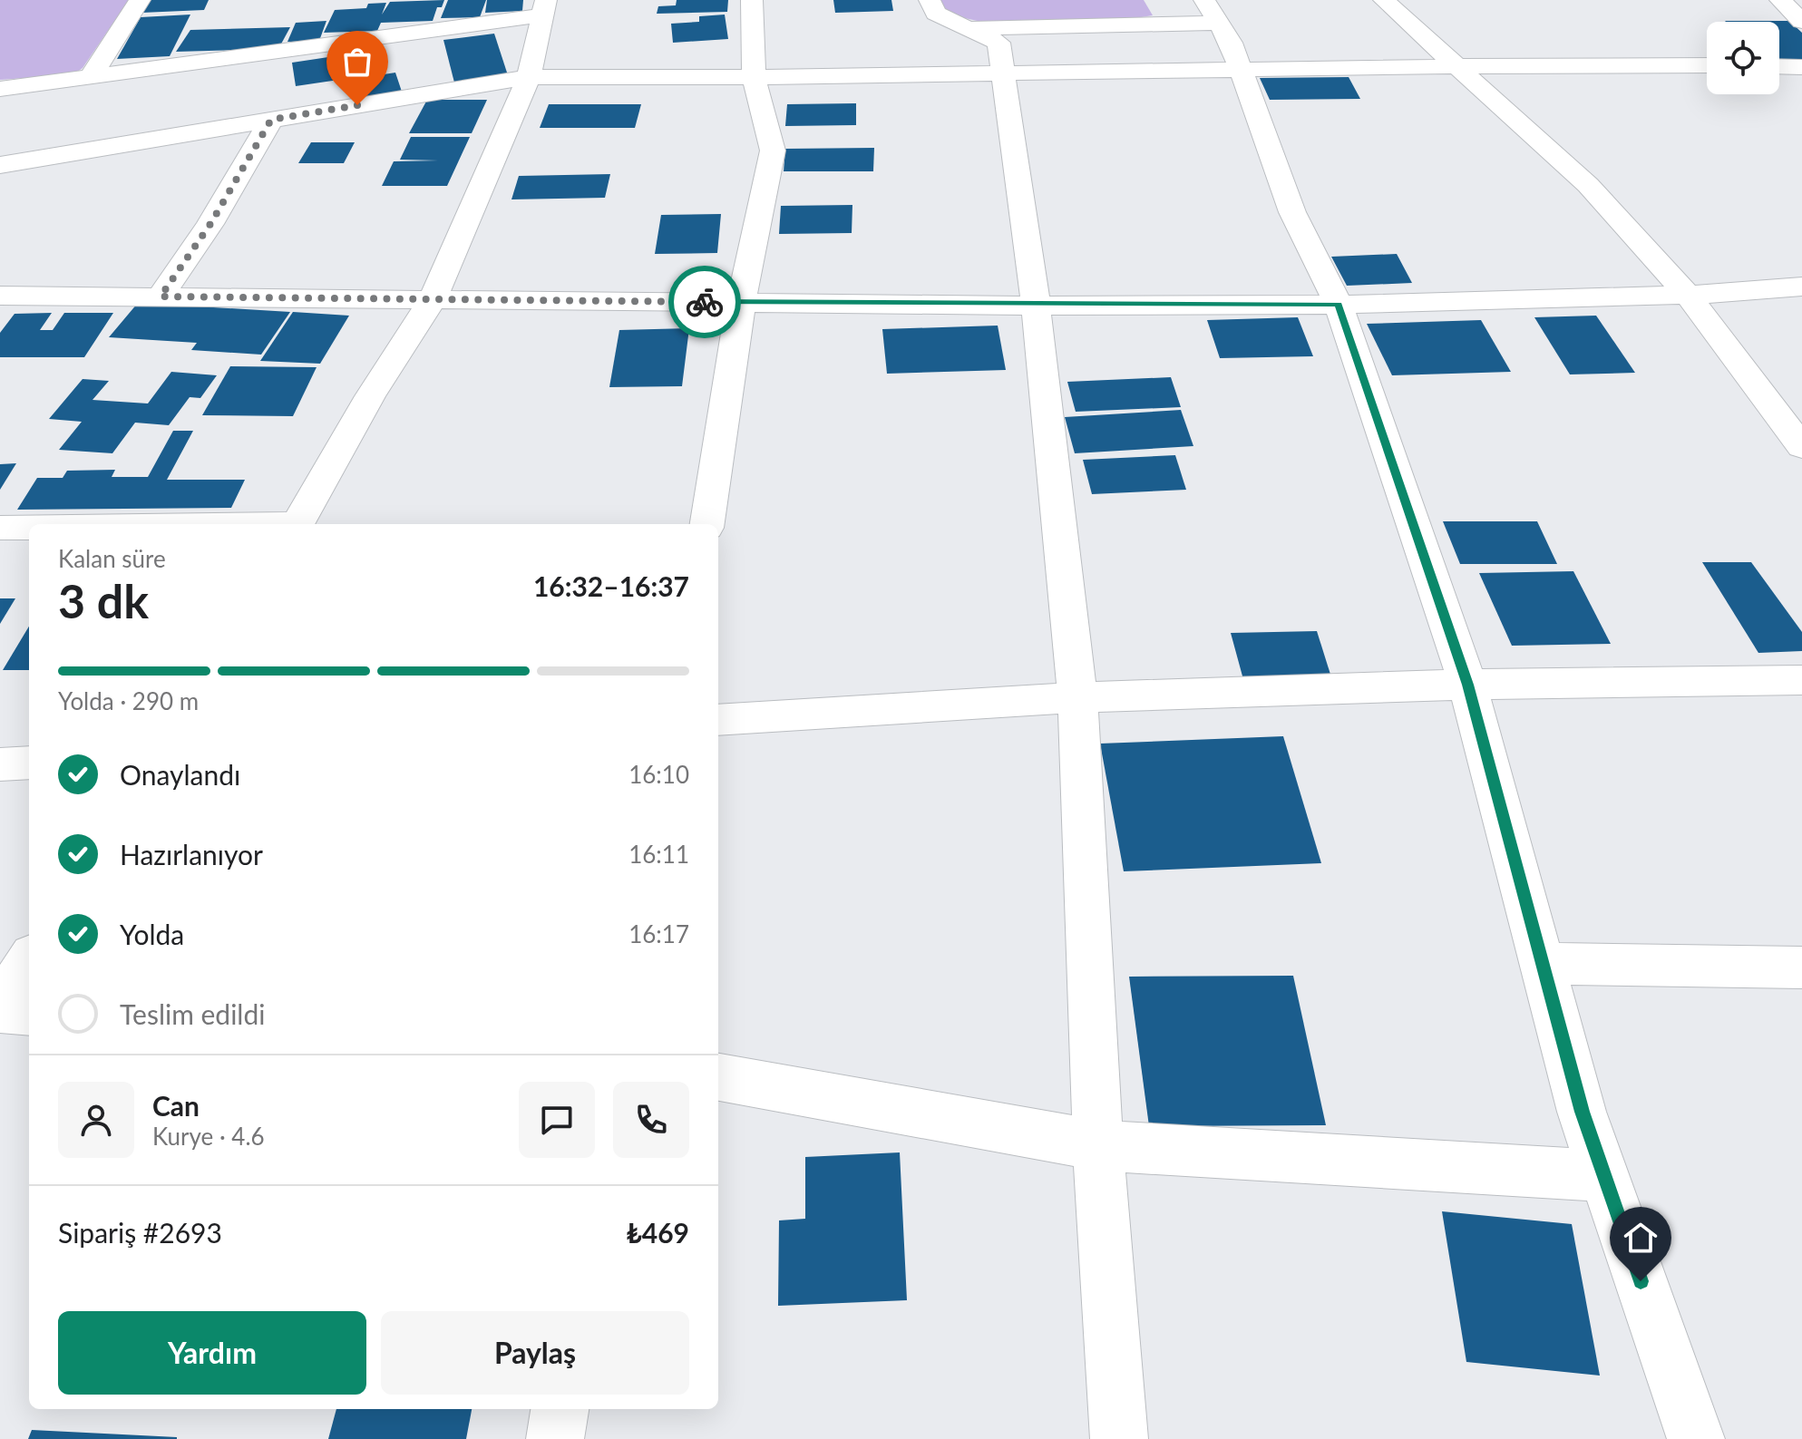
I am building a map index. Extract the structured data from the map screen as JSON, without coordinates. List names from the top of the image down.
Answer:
{
  "page": {
    "heading": ["3 dk", "Kalan süre", "16:32–16:37"],
    "panel": [
      "Can",
      "Kurye · 4.6",
      "Sipariş #2693",
      "₺469"
    ],
    "bar": "Yolda · 290 m",
    "list": [
      ["Onaylandı", "16:10"],
      ["Hazırlanıyor", "16:11"],
      ["Yolda", "16:17"],
      "Teslim edildi"
    ],
    "buttons": ["Yardım", "Paylaş"]
  }
}
